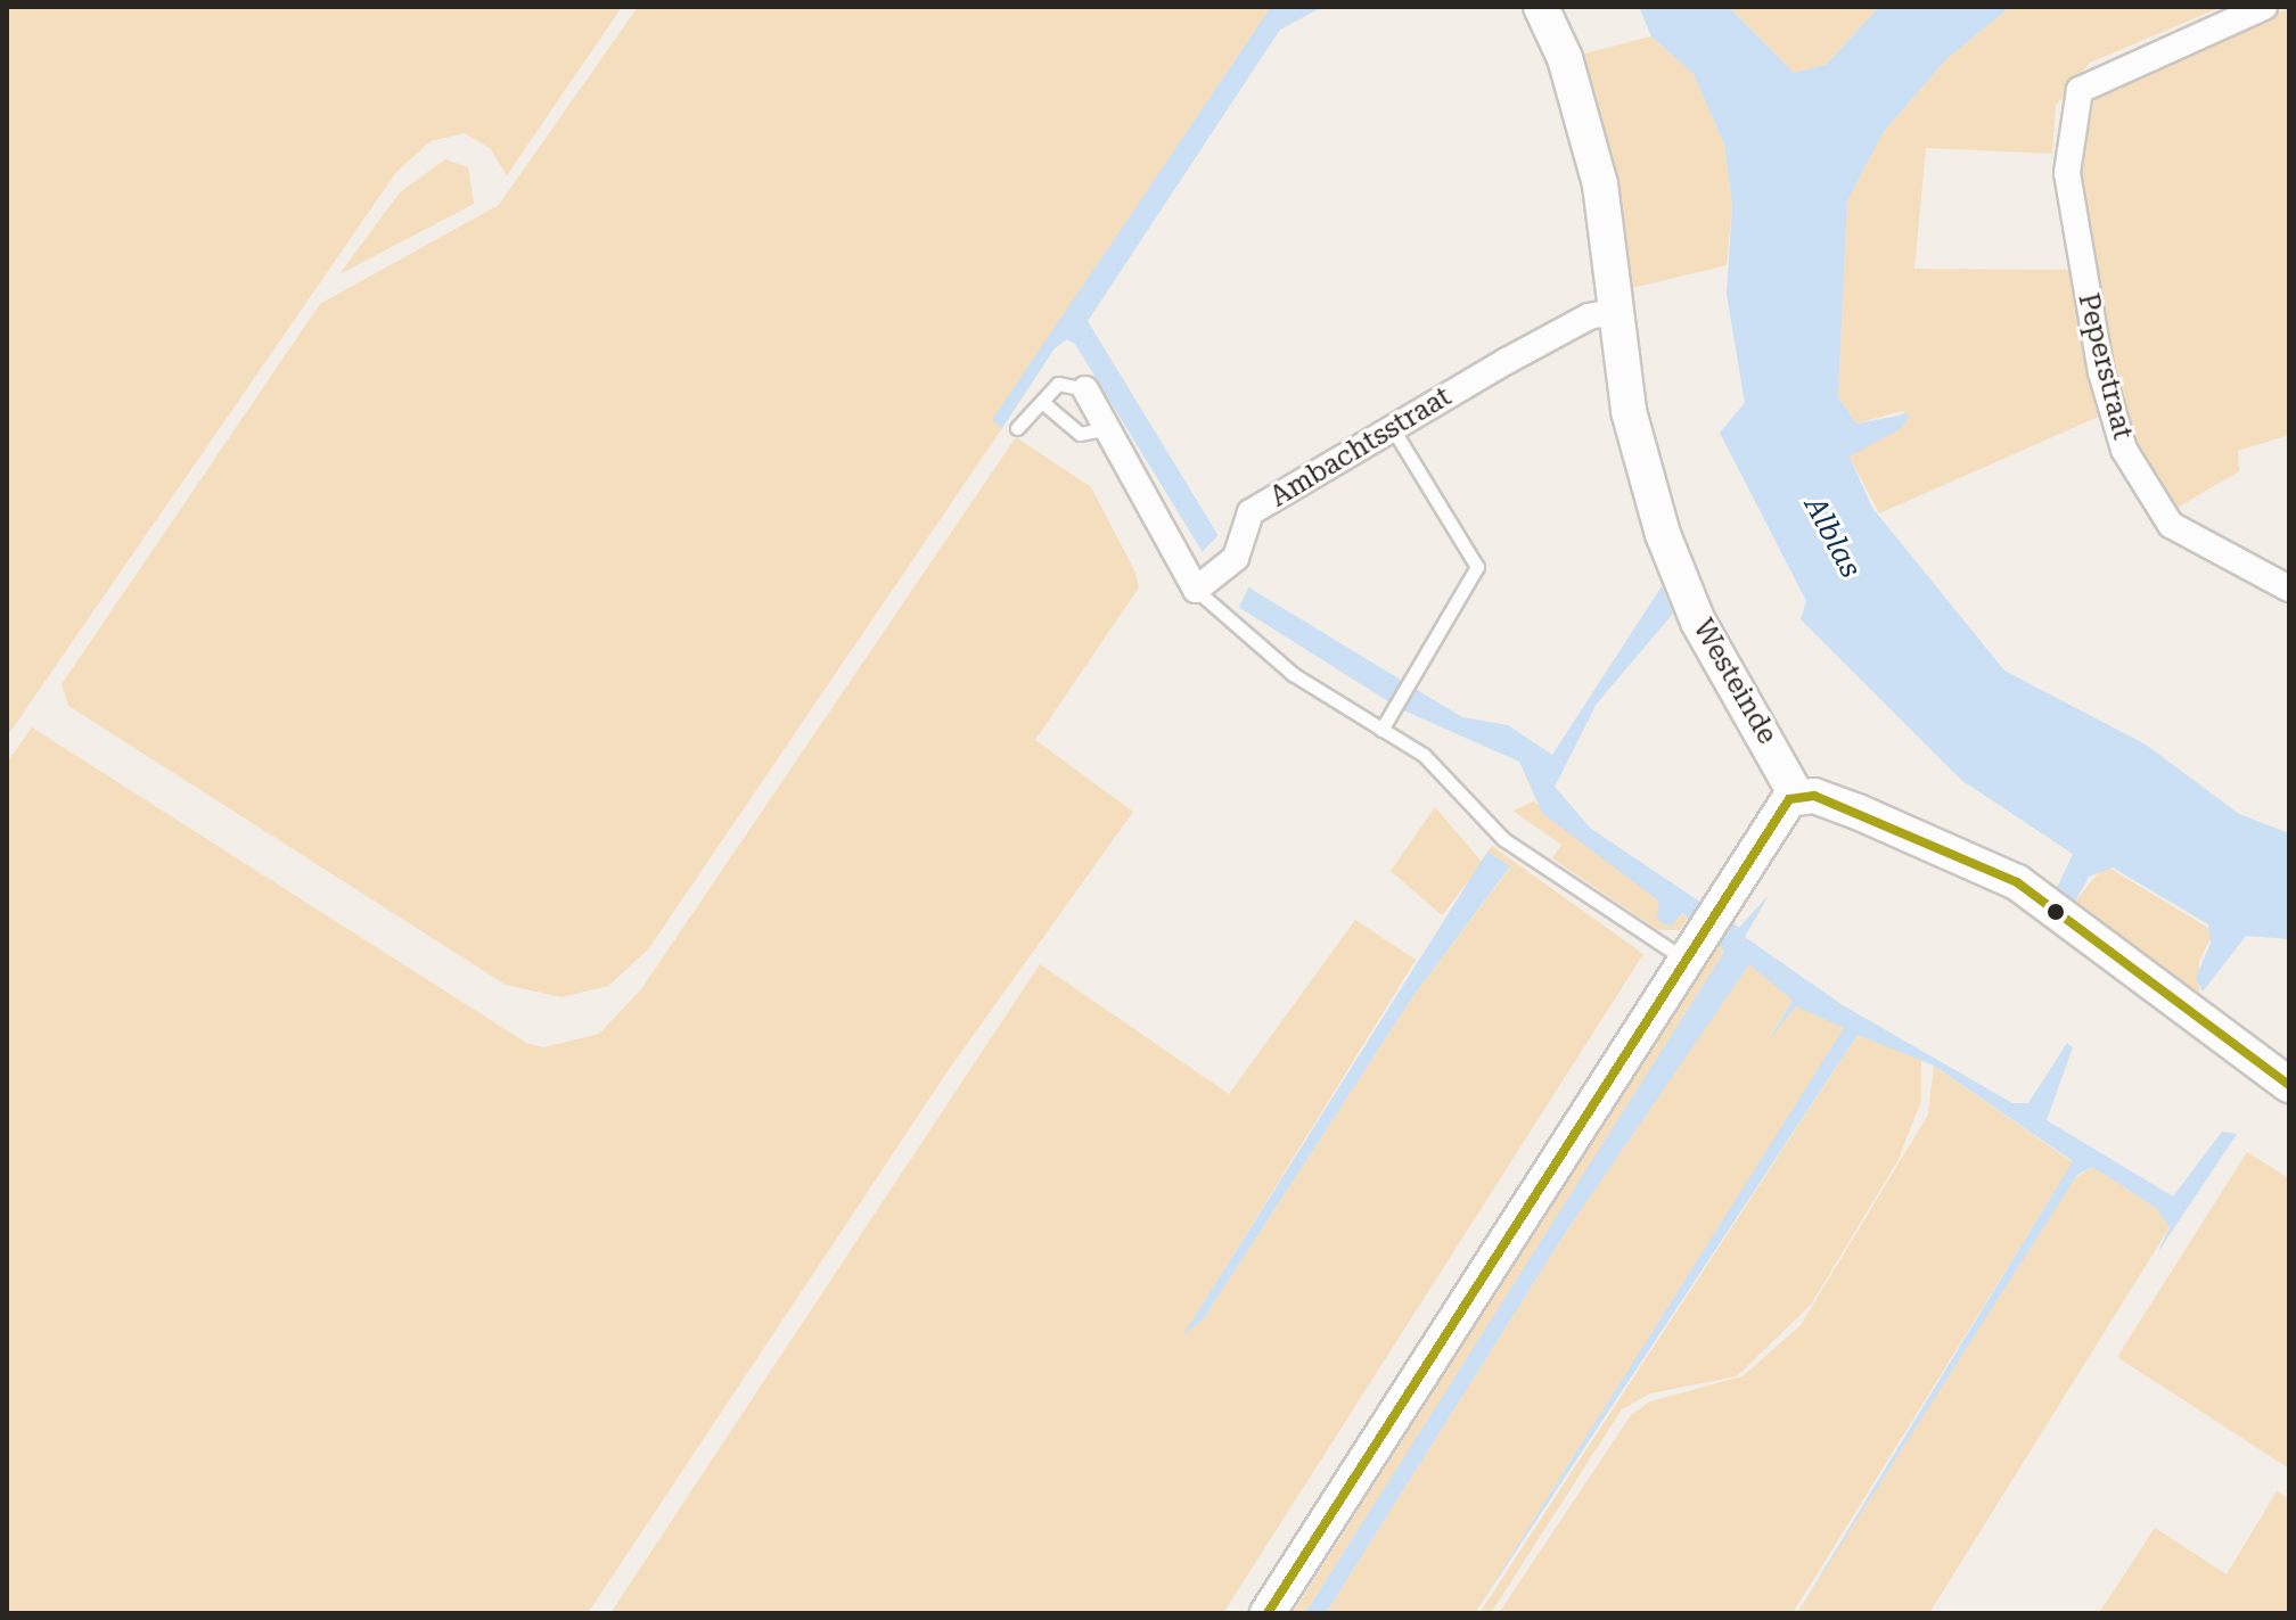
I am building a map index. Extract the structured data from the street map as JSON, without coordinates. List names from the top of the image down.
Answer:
{
  "streets": {
    "street": ["Peperstraat", "Ambachtsstraat", "Westeinde"]
  },
  "crossings": [
    ["Ambachtsstraat", "Westeinde"]
  ],
  "water": ["Alblas"]
}
